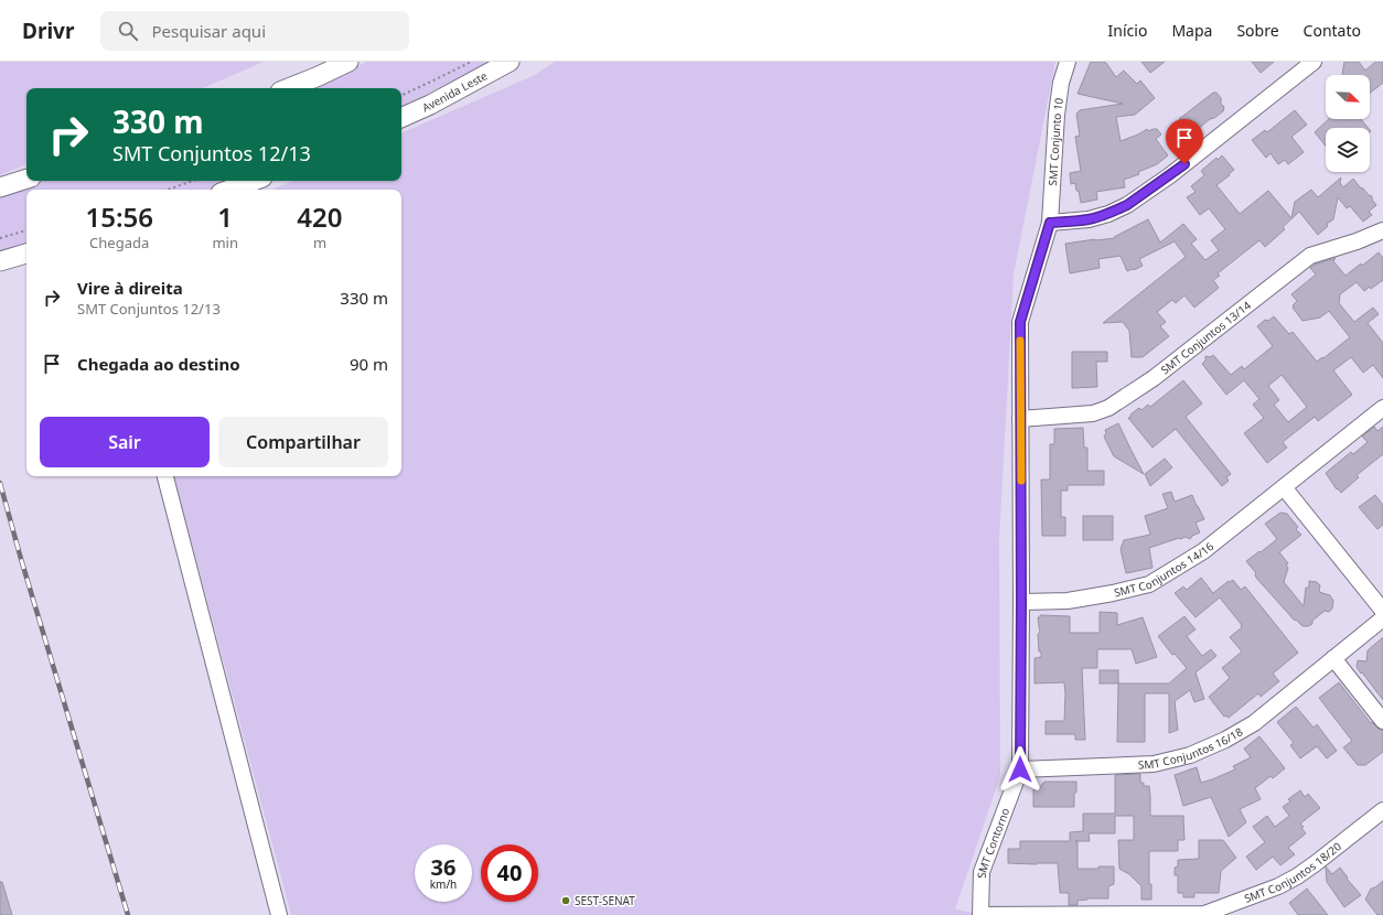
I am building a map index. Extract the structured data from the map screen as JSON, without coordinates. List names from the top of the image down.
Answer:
{
  "streets": {
    "main road": ["Avenida Leste"],
    "street": [
      "SMT Conjunto 10",
      "SMT Conjuntos 13/14",
      "SMT Conjuntos 14/16",
      "SMT Conjuntos 16/18",
      "SMT Contorno",
      "SMT Conjuntos 18/20"
    ]
  },
  "crossings": [
    ["SMT Conjunto 10", "SMT Contorno"],
    ["SMT Conjuntos 13/14", "SMT Contorno"],
    ["SMT Conjuntos 14/16", "SMT Contorno"],
    ["SMT Conjuntos 16/18", "SMT Contorno"],
    ["SMT Contorno", "SMT Conjuntos 18/20"]
  ],
  "places": ["SEST-SENAT"],
  "north": "bottom right",
  "page": {
    "header": "Drivr",
    "search": "Pesquisar aqui",
    "nav": [
      "Início",
      "Mapa",
      "Sobre",
      "Contato"
    ],
    "turn": ["330 m", "SMT Conjuntos 12/13"],
    "eta": [
      "15:56",
      "Chegada",
      "1",
      "min",
      "420",
      "m"
    ],
    "list": [
      {
        "name": "Vire à direita",
        "note": "SMT Conjuntos 12/13",
        "value": "330 m"
      },
      {
        "name": "Chegada ao destino",
        "value": "90 m"
      }
    ],
    "buttons": ["Sair", "Compartilhar"],
    "speed": "36 km/h",
    "limit": "40"
  }
}
